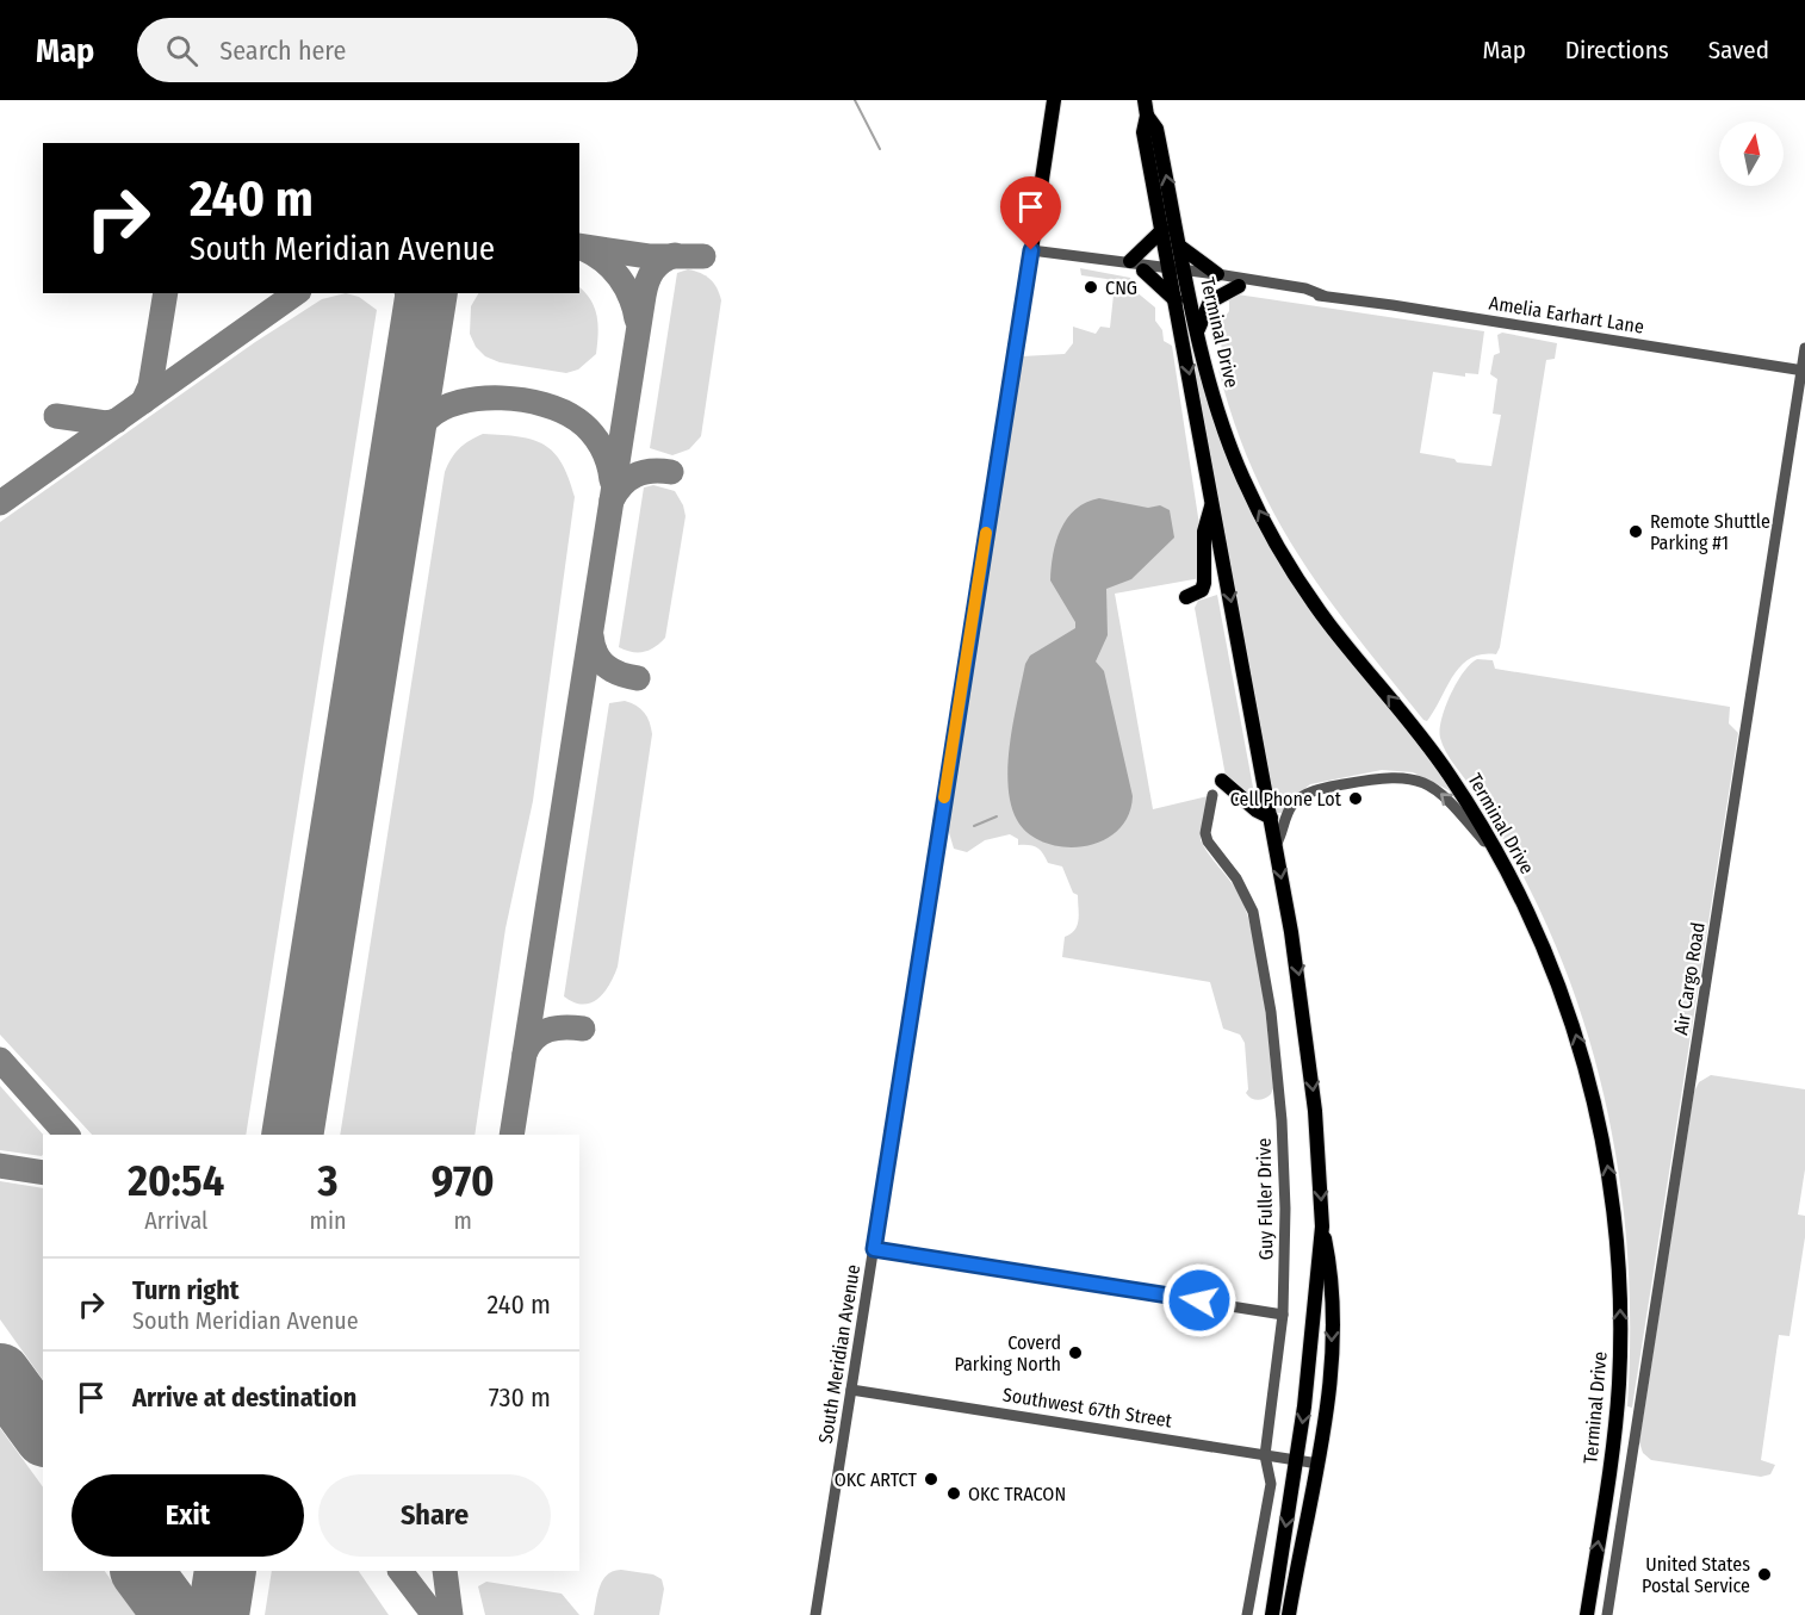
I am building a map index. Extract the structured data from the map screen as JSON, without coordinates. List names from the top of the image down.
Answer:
{
  "streets": {
    "main road": ["Terminal Drive"],
    "street": [
      "Amelia Earhart Lane",
      "Air Cargo Road",
      "Guy Fuller Drive",
      "South Meridian Avenue",
      "Southwest 67th Street"
    ]
  },
  "crossings": [
    ["Amelia Earhart Lane", "Terminal Drive"],
    ["Amelia Earhart Lane", "Air Cargo Road"],
    ["Amelia Earhart Lane", "South Meridian Avenue"],
    ["Terminal Drive", "Southwest 67th Street"],
    ["Guy Fuller Drive", "Southwest 67th Street"],
    ["South Meridian Avenue", "Southwest 67th Street"]
  ],
  "places": [
    "CNG",
    "Remote Shuttle Parking #1",
    "Cell Phone Lot",
    "Coverd Parking North",
    "OKC ARTCT",
    "OKC TRACON",
    "United States Postal Service"
  ],
  "north": "top",
  "page": {
    "header": "Map",
    "search": "Search here",
    "nav": ["Map", "Directions", "Saved"],
    "turn": ["240 m", "South Meridian Avenue"],
    "eta": [
      "20:54",
      "Arrival",
      "3",
      "min",
      "970",
      "m"
    ],
    "list": [
      {
        "name": "Turn right",
        "note": "South Meridian Avenue",
        "value": "240 m"
      },
      {
        "name": "Arrive at destination",
        "value": "730 m"
      }
    ],
    "buttons": ["Exit", "Share"]
  }
}
